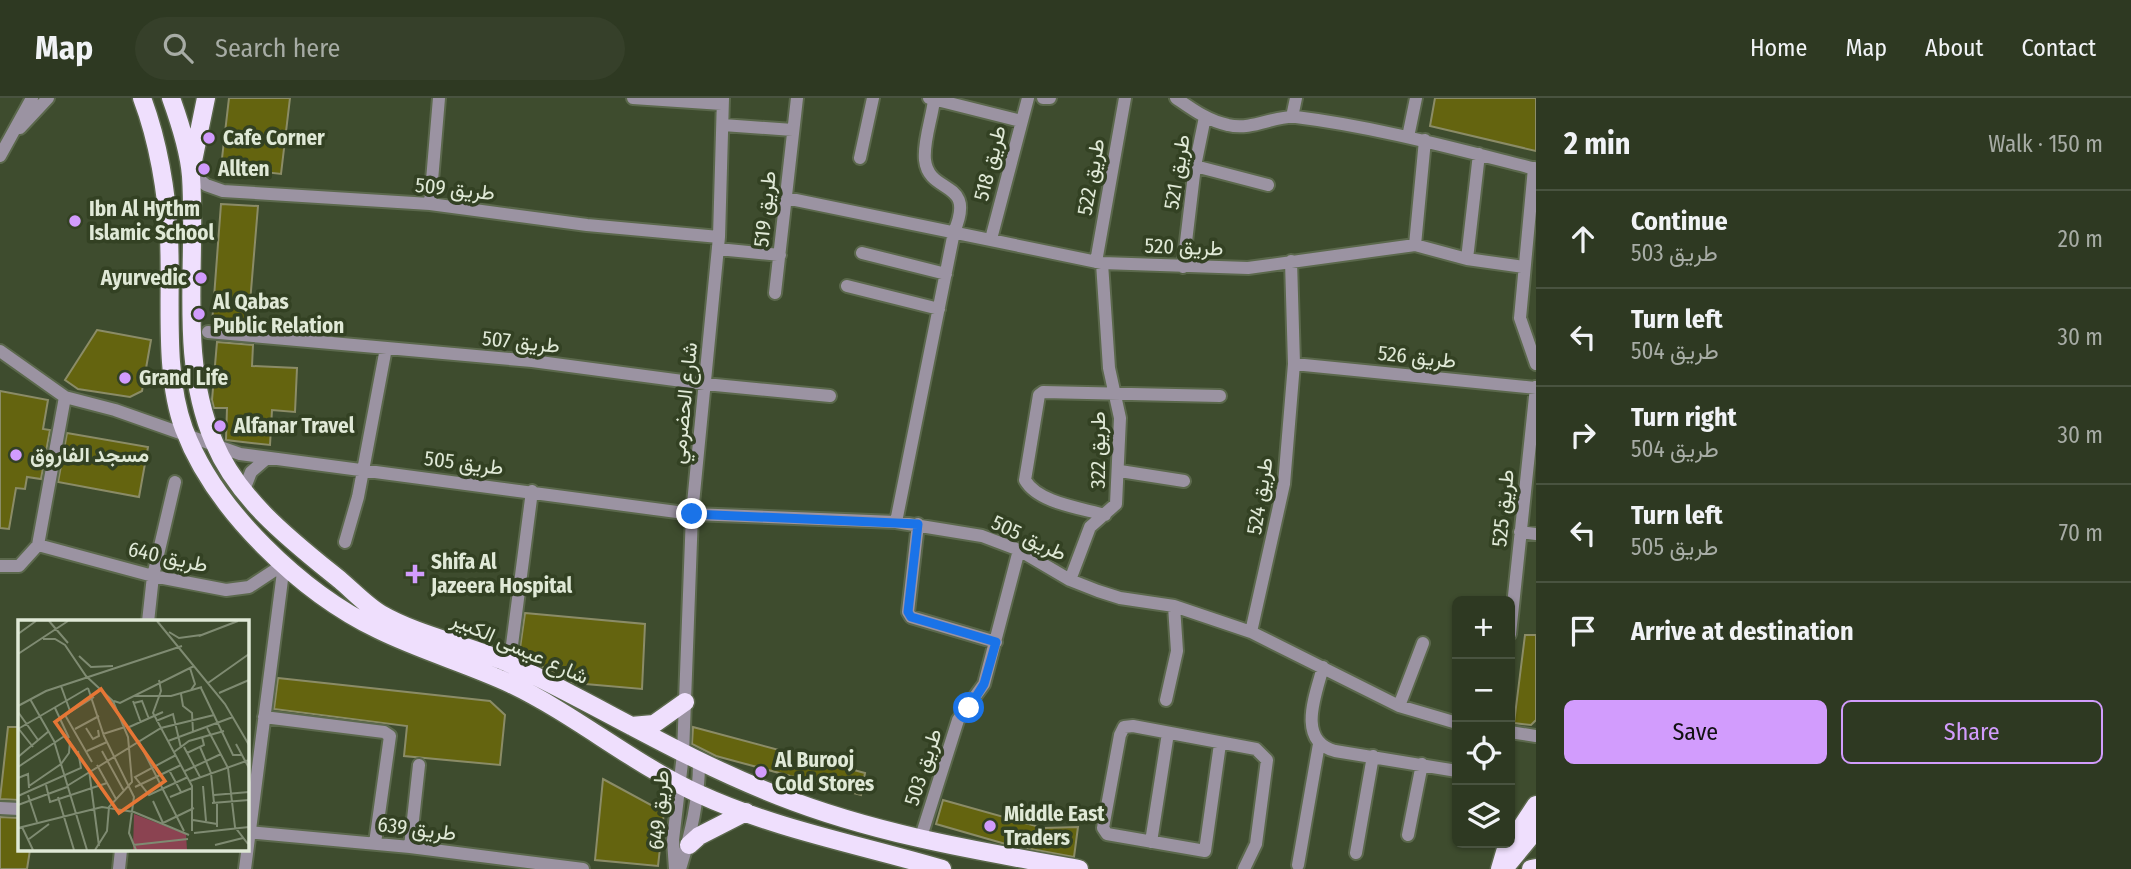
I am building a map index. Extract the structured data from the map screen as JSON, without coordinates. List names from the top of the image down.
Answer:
{
  "streets": {
    "main road": ["شارع عيسى الكبير"],
    "street": [
      "طريق 518",
      "طريق 521",
      "طريق 522",
      "طريق 509",
      "طريق 519",
      "طريق 520",
      "طريق 507",
      "طريق 526",
      "شارع الحضرمي",
      "طريق 322",
      "طريق 505",
      "طريق 524",
      "طريق 525",
      "طريق 640",
      "طريق 503",
      "طريق 649",
      "طريق 639"
    ]
  },
  "crossings": [
    ["طريق 518", "طريق 520"],
    ["طريق 521", "طريق 520"],
    ["طريق 522", "طريق 520"],
    ["طريق 522", "طريق 322"],
    ["طريق 509", "طريق 519"],
    ["طريق 509", "شارع الحضرمي"],
    ["طريق 509", "شارع عيسى الكبير"],
    ["طريق 519", "طريق 520"],
    ["طريق 520", "طريق 322"],
    ["طريق 520", "طريق 524"],
    ["طريق 507", "شارع الحضرمي"],
    ["طريق 526", "طريق 524"],
    ["طريق 526", "طريق 525"],
    ["شارع الحضرمي", "طريق 505"],
    ["شارع الحضرمي", "شارع عيسى الكبير"],
    ["شارع الحضرمي", "طريق 649"],
    ["طريق 322", "طريق 505"],
    ["طريق 505", "طريق 524"],
    ["طريق 505", "شارع عيسى الكبير"],
    ["طريق 505", "طريق 503"],
    ["طريق 640", "شارع عيسى الكبير"],
    ["شارع عيسى الكبير", "طريق 503"],
    ["شارع عيسى الكبير", "طريق 649"]
  ],
  "places": {
    "other": [
      "Cafe Corner",
      "Allten",
      "Ibn Al Hythm Islamic School",
      "Ayurvedic",
      "Al Qabas Public Relation",
      "Grand Life",
      "Alfanar Travel",
      "مسجد الفاروق",
      "Al Burooj Cold Stores",
      "Middle East Traders"
    ],
    "health": ["Shifa Al Jazeera Hospital"]
  },
  "page": {
    "header": "Map",
    "search": "Search here",
    "nav": [
      "Home",
      "Map",
      "About",
      "Contact"
    ],
    "heading": ["2 min", "Walk · 150 m"],
    "list": [
      ["Continue", "طريق 503", "20 m"],
      ["Turn left", "طريق 504", "30 m"],
      ["Turn right", "طريق 504", "30 m"],
      ["Turn left", "طريق 505", "70 m"],
      "Arrive at destination"
    ],
    "map_buttons": ["+", "−"],
    "buttons": ["Save", "Share"]
  }
}
